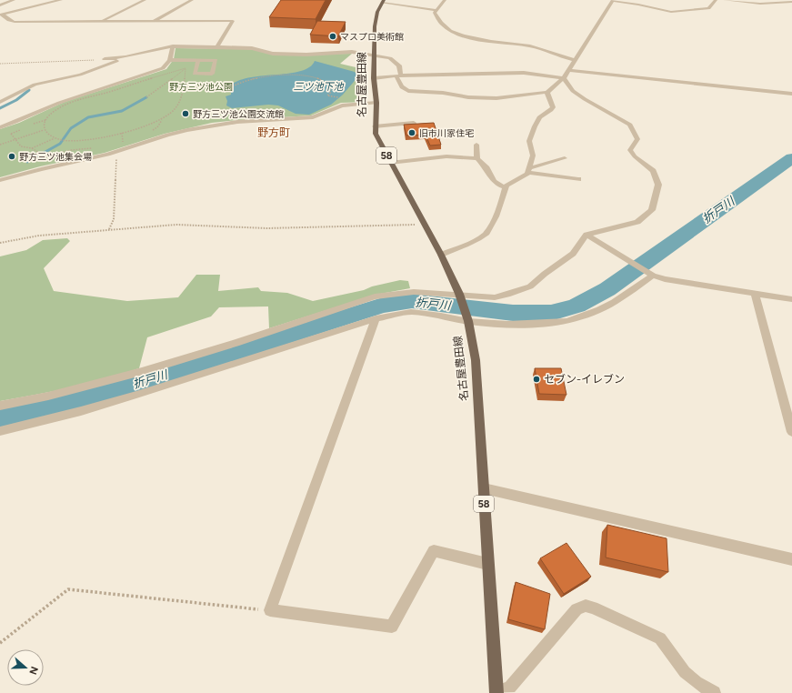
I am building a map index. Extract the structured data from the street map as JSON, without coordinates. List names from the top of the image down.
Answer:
{
  "streets": {
    "main road": ["名古屋豊田線", "58"]
  },
  "districts": ["野方町"],
  "water": ["三ツ池下池", "折戸川"],
  "parks": ["野方三ツ池公園"],
  "places": [
    "マスプロ美術館",
    "野方三ツ池公園交流館",
    "旧市川家住宅",
    "野方三ツ池集会場",
    "セブン-イレブン"
  ],
  "north": "right"
}
